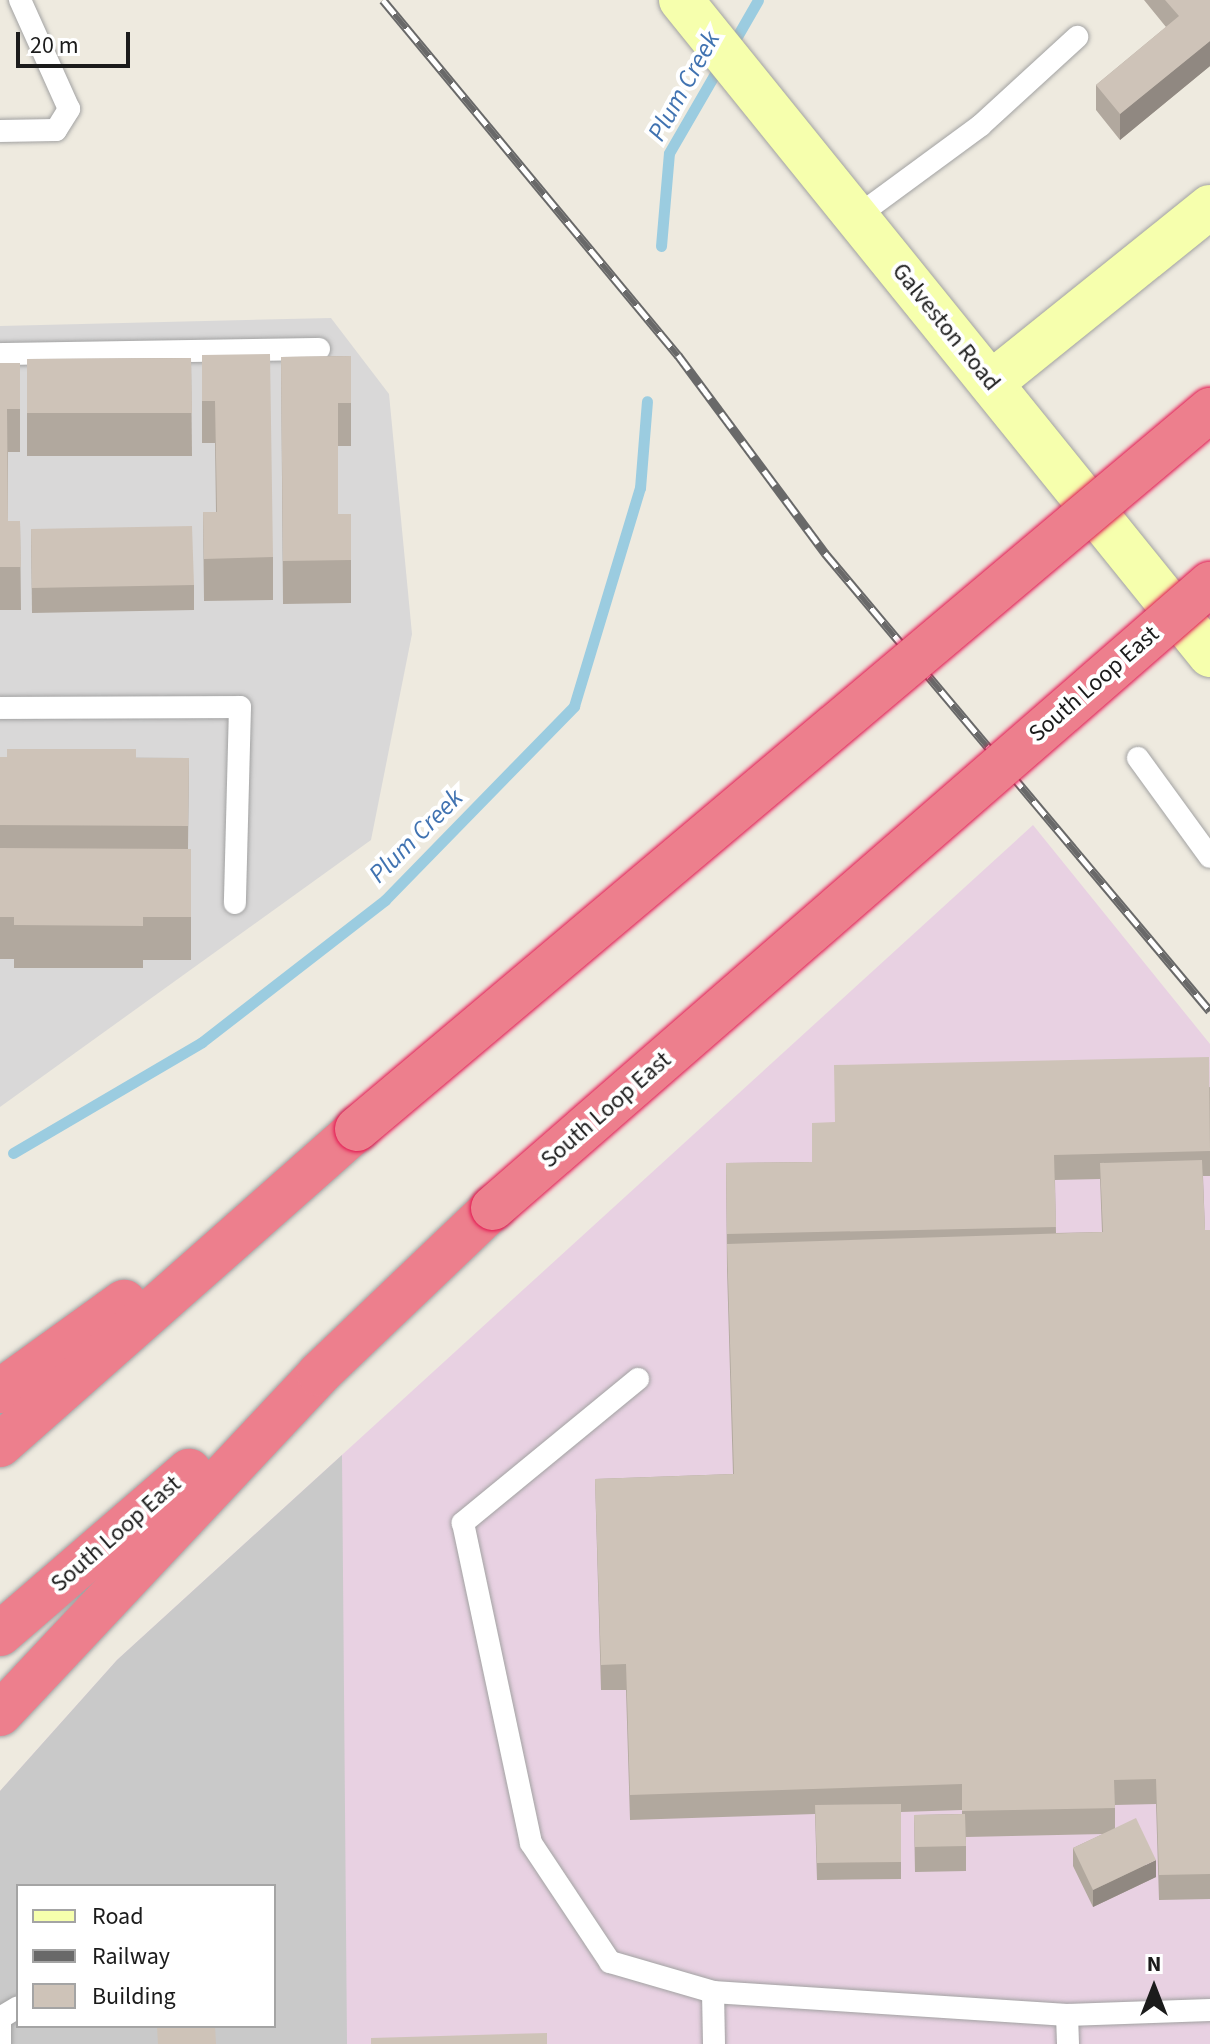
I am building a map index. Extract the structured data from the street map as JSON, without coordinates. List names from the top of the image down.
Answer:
{
  "streets": {
    "highway": ["South Loop East"],
    "main road": ["Galveston Road"]
  },
  "water": ["Plum Creek"],
  "legend": ["Road", "Railway", "Building"],
  "scale_bar": "20 m",
  "north": "top"
}
